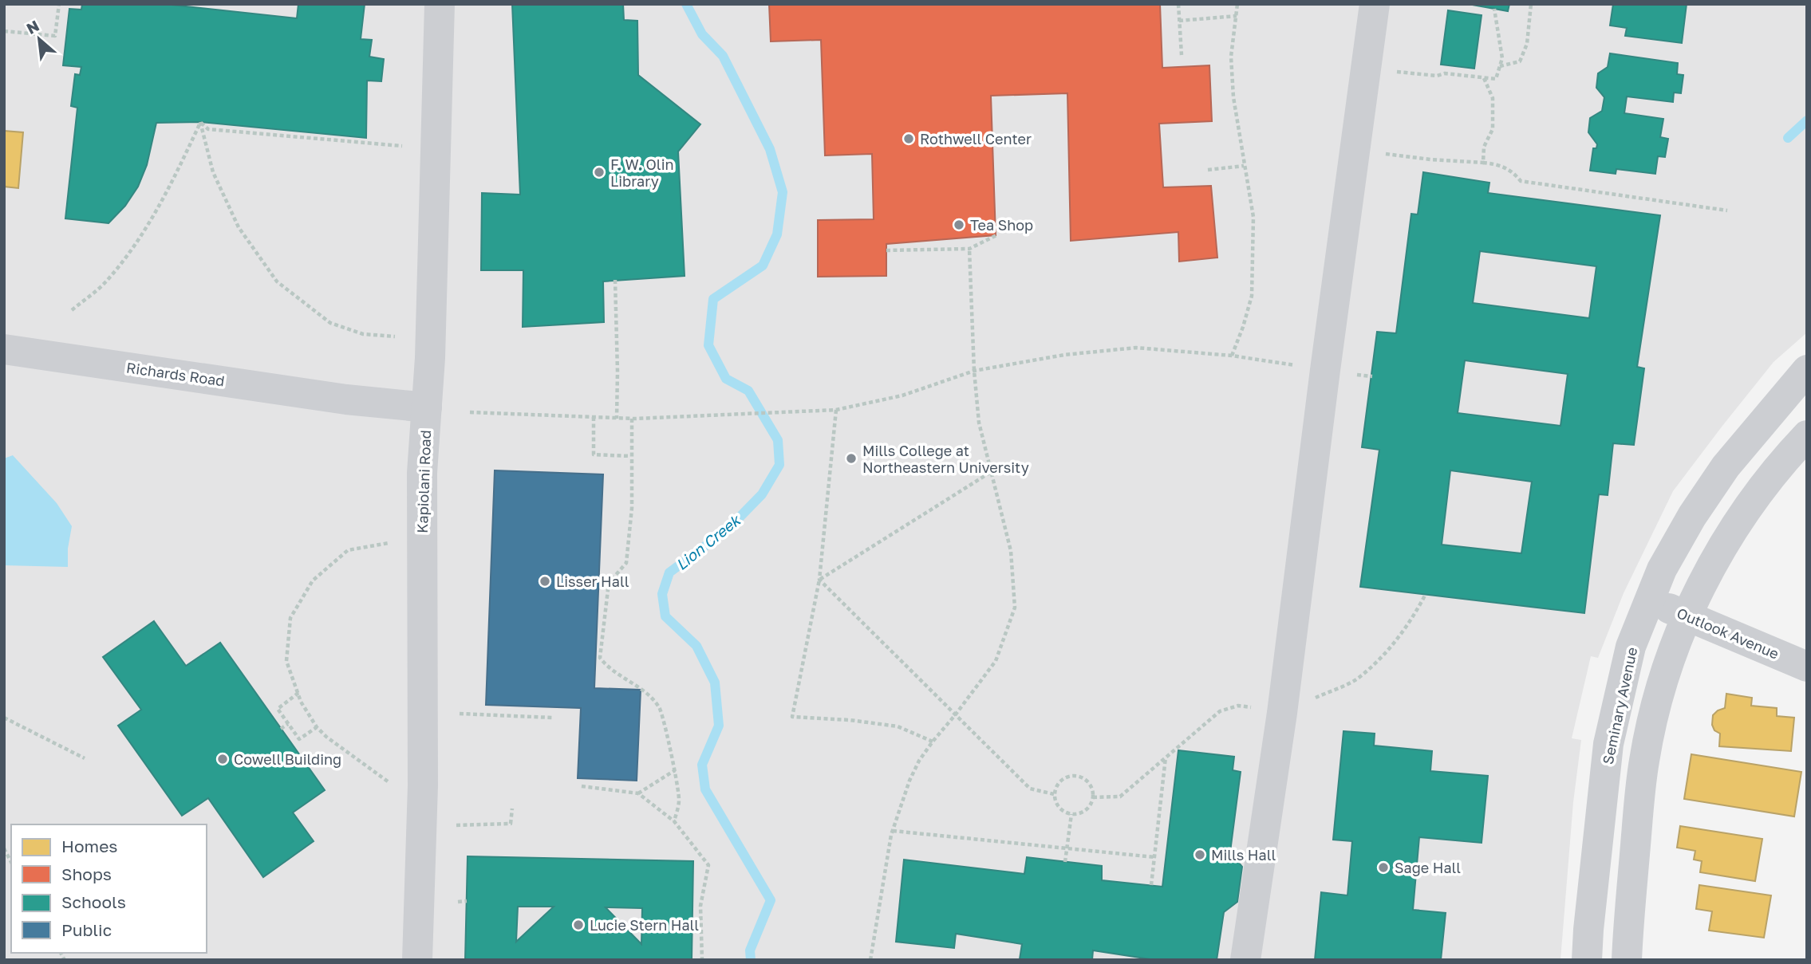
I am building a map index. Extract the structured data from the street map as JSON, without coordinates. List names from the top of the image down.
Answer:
{
  "streets": {
    "street": [
      "Richards Road",
      "Kapiolani Road",
      "Outlook Avenue",
      "Seminary Avenue"
    ]
  },
  "crossings": [
    ["Richards Road", "Kapiolani Road"],
    ["Outlook Avenue", "Seminary Avenue"]
  ],
  "water": ["Lion Creek"],
  "places": [
    "Rothwell Center",
    "F. W. Olin Library",
    "Tea Shop",
    "Mills College at Northeastern University",
    "Lisser Hall",
    "Cowell Building",
    "Mills Hall",
    "Sage Hall",
    "Lucie Stern Hall"
  ],
  "legend": [
    "Homes",
    "Shops",
    "Schools",
    "Public"
  ],
  "north": "top left"
}
